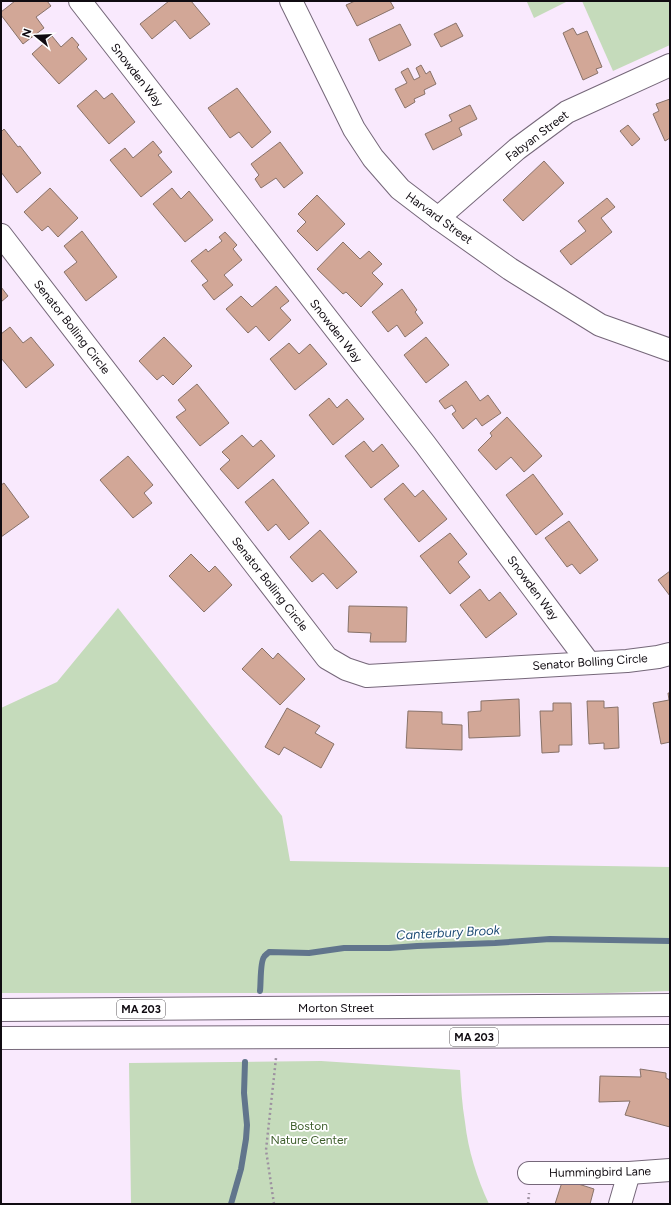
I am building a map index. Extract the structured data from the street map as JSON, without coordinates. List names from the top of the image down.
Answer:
{
  "streets": {
    "main road": [
      "Snowden Way",
      "Fabyan Street",
      "Harvard Street",
      "Senator Bolling Circle",
      "Morton Street",
      "MA 203",
      "Hummingbird Lane"
    ]
  },
  "crossings": [
    ["Snowden Way", "Senator Bolling Circle"],
    ["Fabyan Street", "Harvard Street"]
  ],
  "water": ["Canterbury Brook"],
  "parks": ["Boston Nature Center"],
  "north": "left"
}
